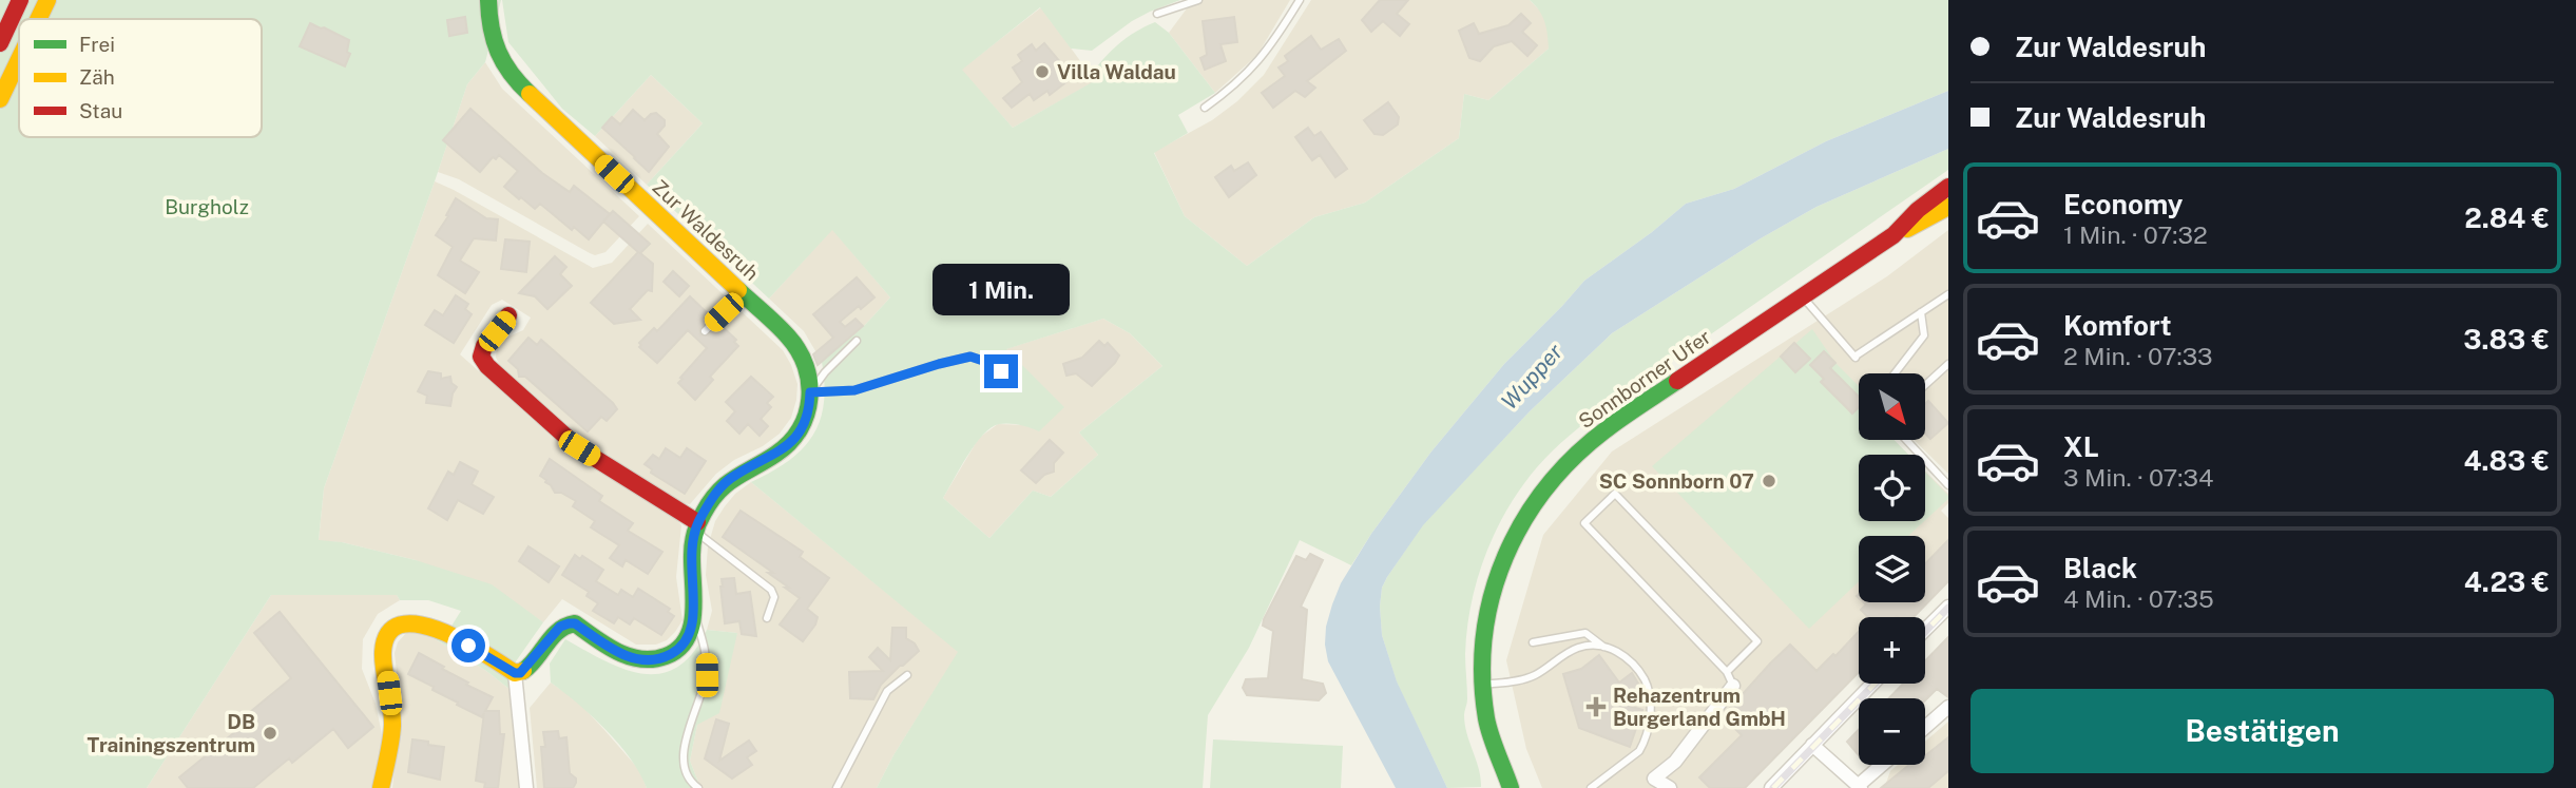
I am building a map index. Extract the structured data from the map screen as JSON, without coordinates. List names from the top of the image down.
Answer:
{
  "streets": {
    "main road": ["Zur Waldesruh", "Sonnborner Ufer"]
  },
  "water": ["Wupper"],
  "parks": ["Burgholz"],
  "places": {
    "other": ["Villa Waldau", "SC Sonnborn 07", "DB Trainingszentrum"],
    "health": ["Rehazentrum Burgerland GmbH"]
  },
  "legend": ["Frei", "Zäh", "Stau"],
  "north": "bottom right",
  "page": {
    "banner": ["Zur Waldesruh", "Zur Waldesruh"],
    "list": [
      {
        "name": "Economy",
        "note": "1 Min. · 07:32",
        "value": "2.84 €"
      },
      {
        "name": "Komfort",
        "note": "2 Min. · 07:33",
        "value": "3.83 €"
      },
      {
        "name": "XL",
        "note": "3 Min. · 07:34",
        "value": "4.83 €"
      },
      {
        "name": "Black",
        "note": "4 Min. · 07:35",
        "value": "4.23 €"
      }
    ],
    "bubble": "1 Min.",
    "map_buttons": ["+", "−"],
    "buttons": "Bestätigen"
  }
}
